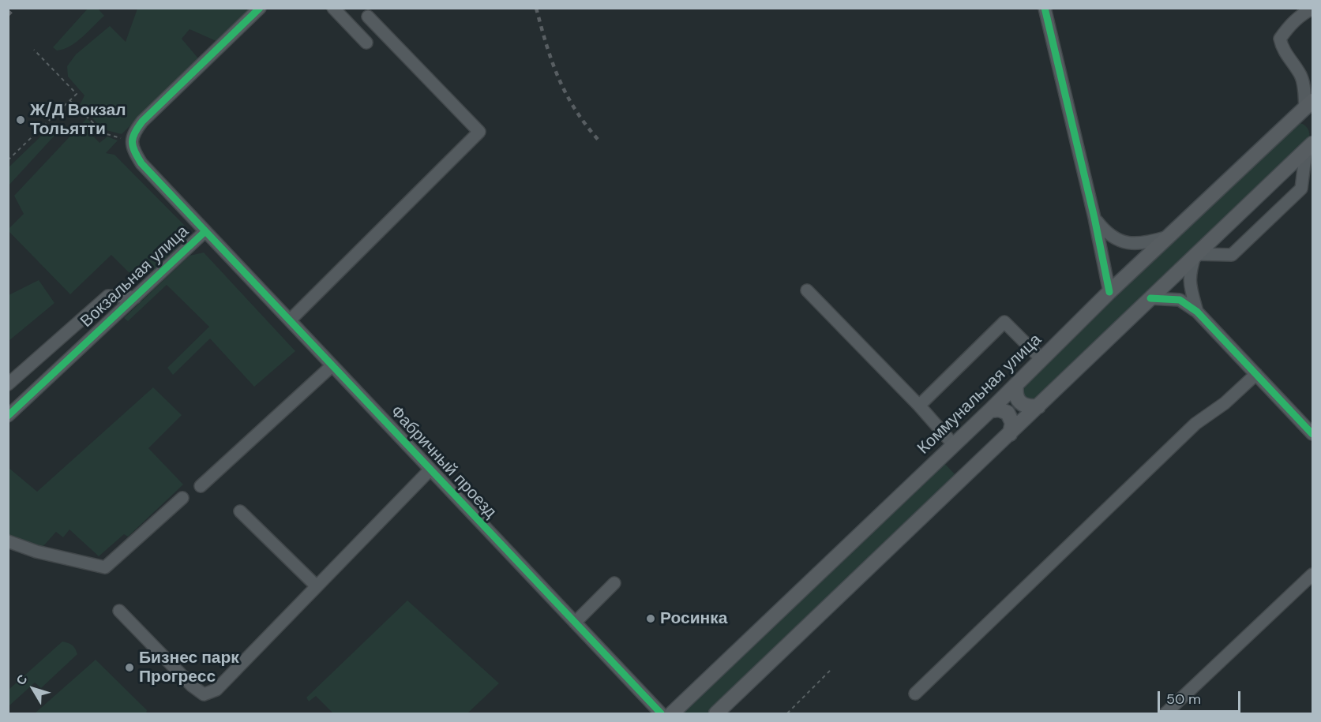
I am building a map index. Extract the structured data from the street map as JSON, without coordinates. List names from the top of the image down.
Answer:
{
  "streets": {
    "main road": ["Коммунальная улица"],
    "street": ["Вокзальная улица", "Фабричный проезд"]
  },
  "crossings": [
    ["Вокзальная улица", "Фабричный проезд"]
  ],
  "places": ["Ж/Д Вокзал Тольятти", "Росинка", "Бизнес парк Прогресс"],
  "scale_bar": "50 m",
  "north": "top left"
}
